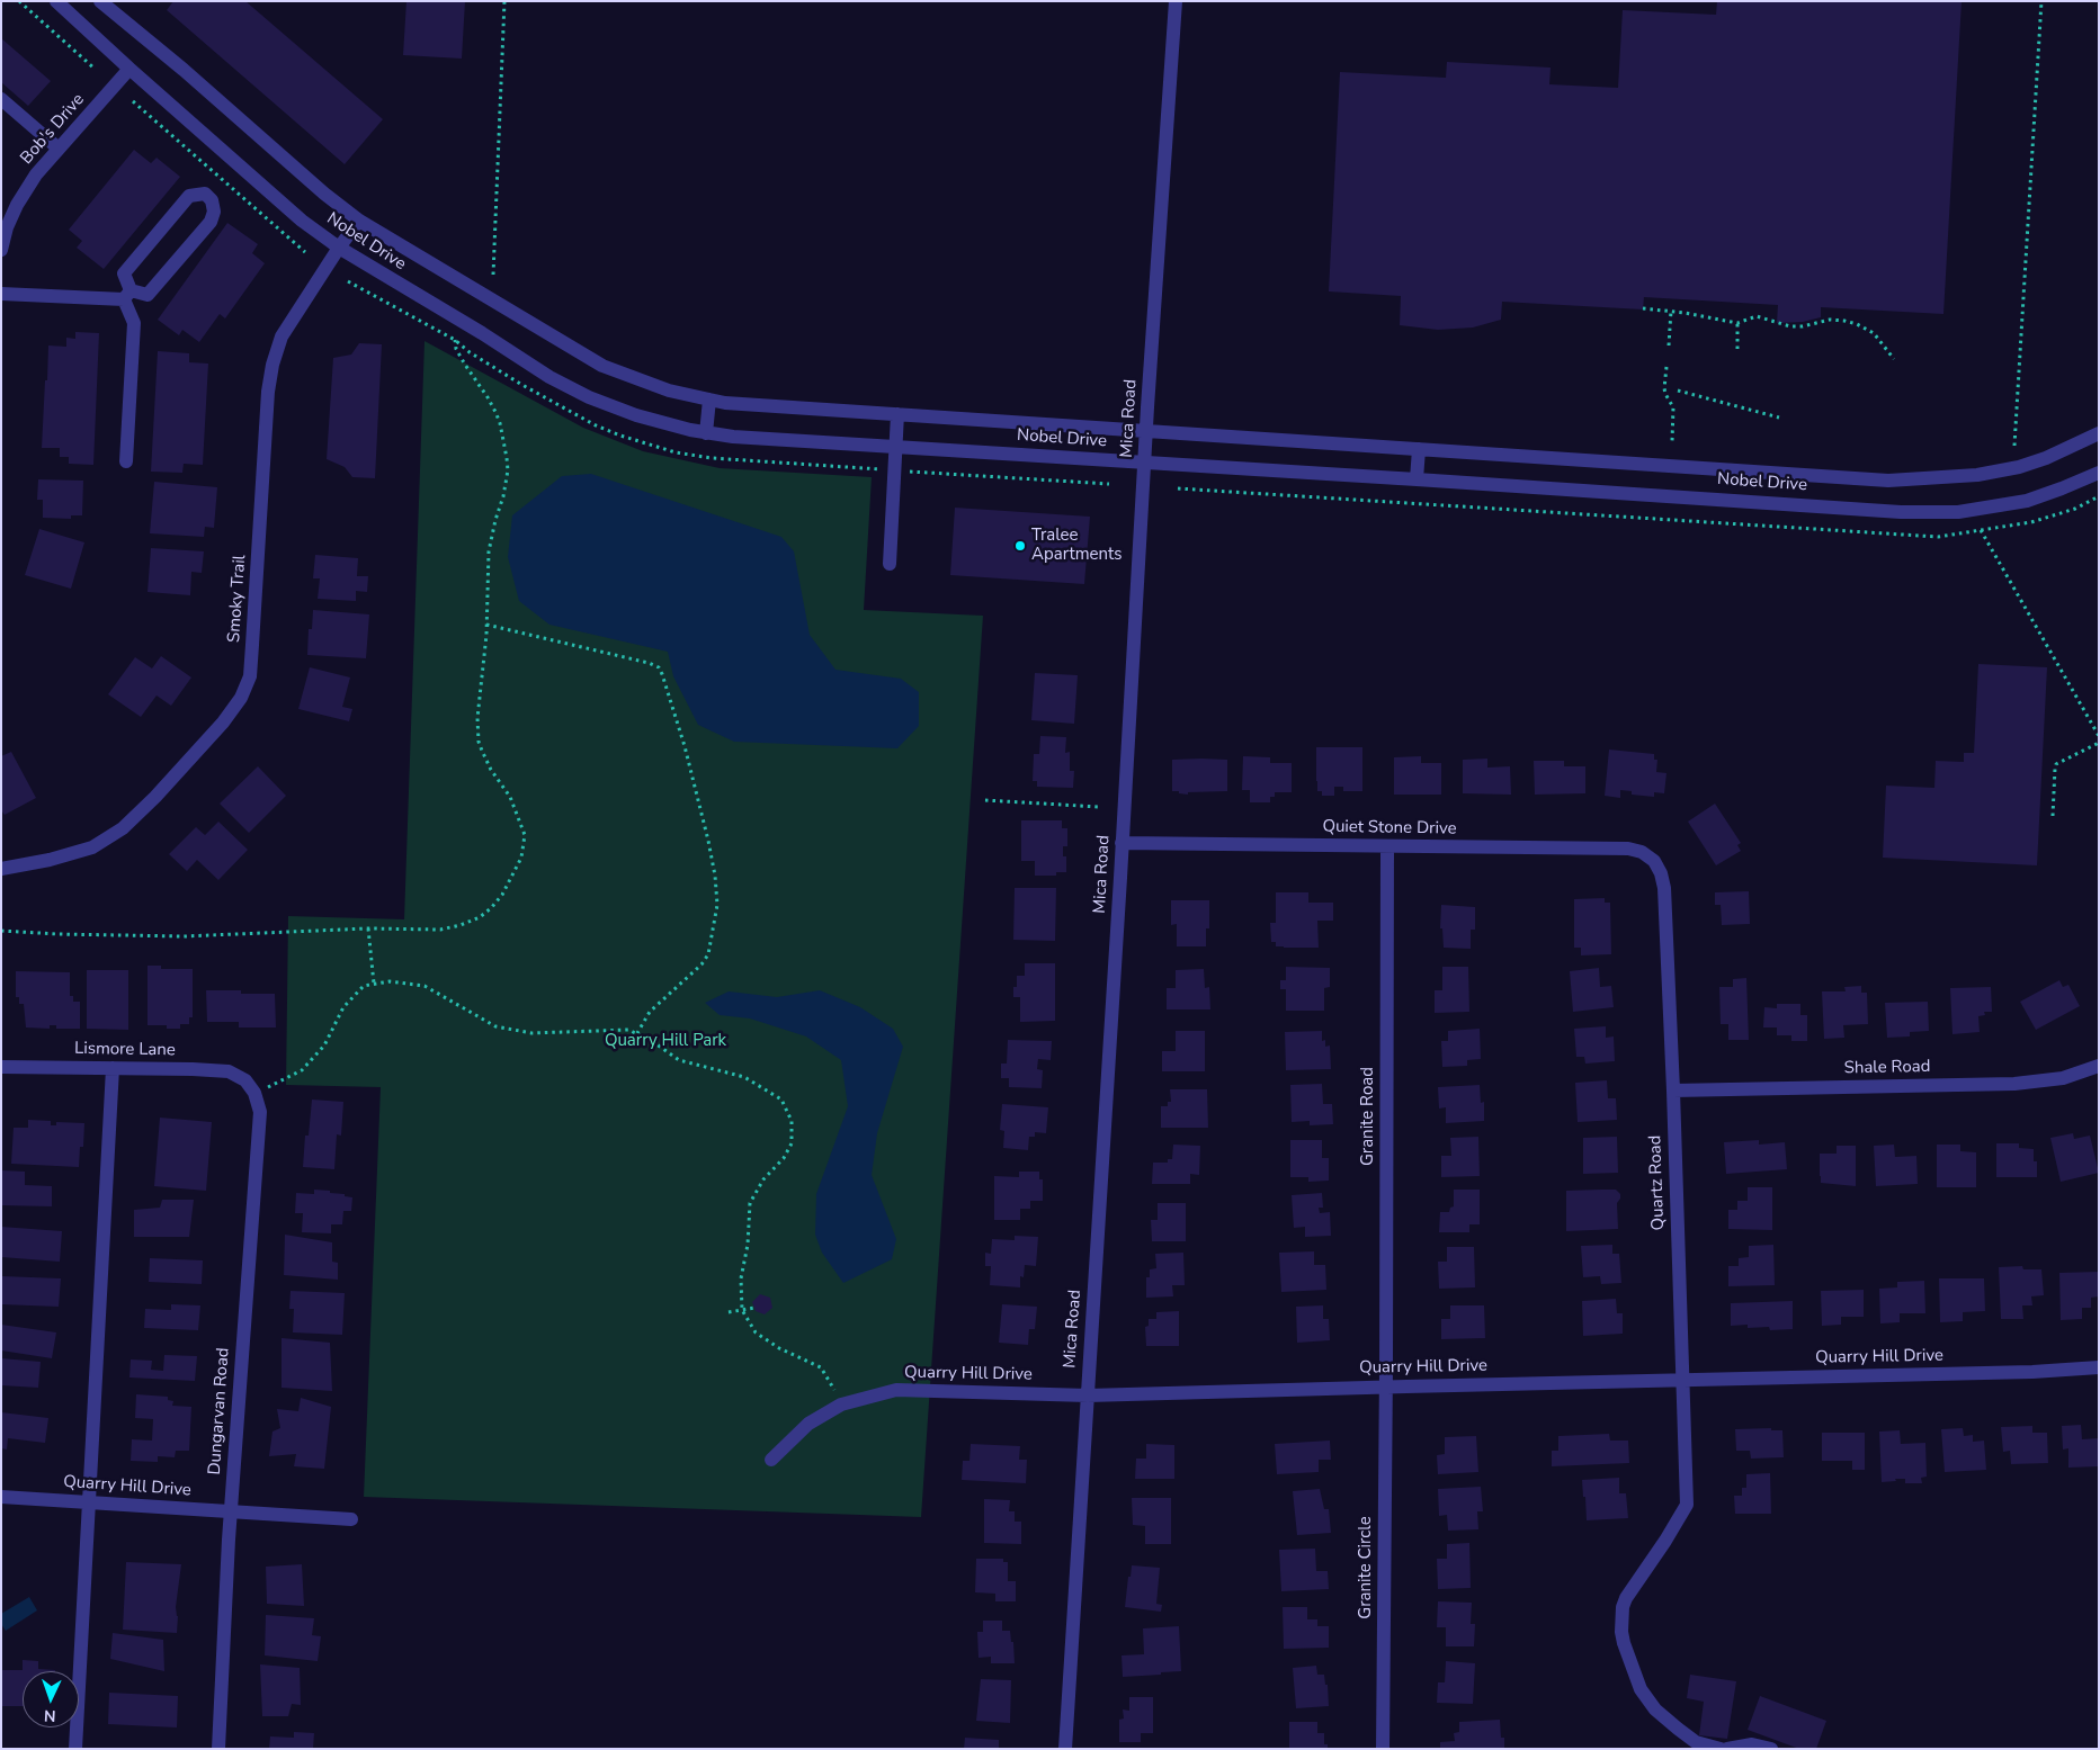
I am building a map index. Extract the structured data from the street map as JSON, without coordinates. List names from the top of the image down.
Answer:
{
  "streets": {
    "street": [
      "Bob's Drive",
      "Nobel Drive",
      "Mica Road",
      "Smoky Trail",
      "Quiet Stone Drive",
      "Lismore Lane",
      "Shale Road",
      "Granite Road",
      "Quartz Road",
      "Quarry Hill Drive",
      "Dungarvan Road",
      "Granite Circle"
    ]
  },
  "crossings": [
    ["Bob's Drive", "Nobel Drive"],
    ["Nobel Drive", "Mica Road"],
    ["Nobel Drive", "Smoky Trail"],
    ["Mica Road", "Quiet Stone Drive"],
    ["Mica Road", "Quarry Hill Drive"],
    ["Quiet Stone Drive", "Granite Road"],
    ["Quiet Stone Drive", "Quartz Road"],
    ["Lismore Lane", "Dungarvan Road"],
    ["Shale Road", "Quartz Road"],
    ["Granite Road", "Quarry Hill Drive"],
    ["Granite Road", "Granite Circle"],
    ["Quartz Road", "Quarry Hill Drive"],
    ["Quarry Hill Drive", "Dungarvan Road"],
    ["Quarry Hill Drive", "Granite Circle"]
  ],
  "parks": ["Quarry Hill Park"],
  "places": ["Tralee Apartments"],
  "north": "bottom"
}
